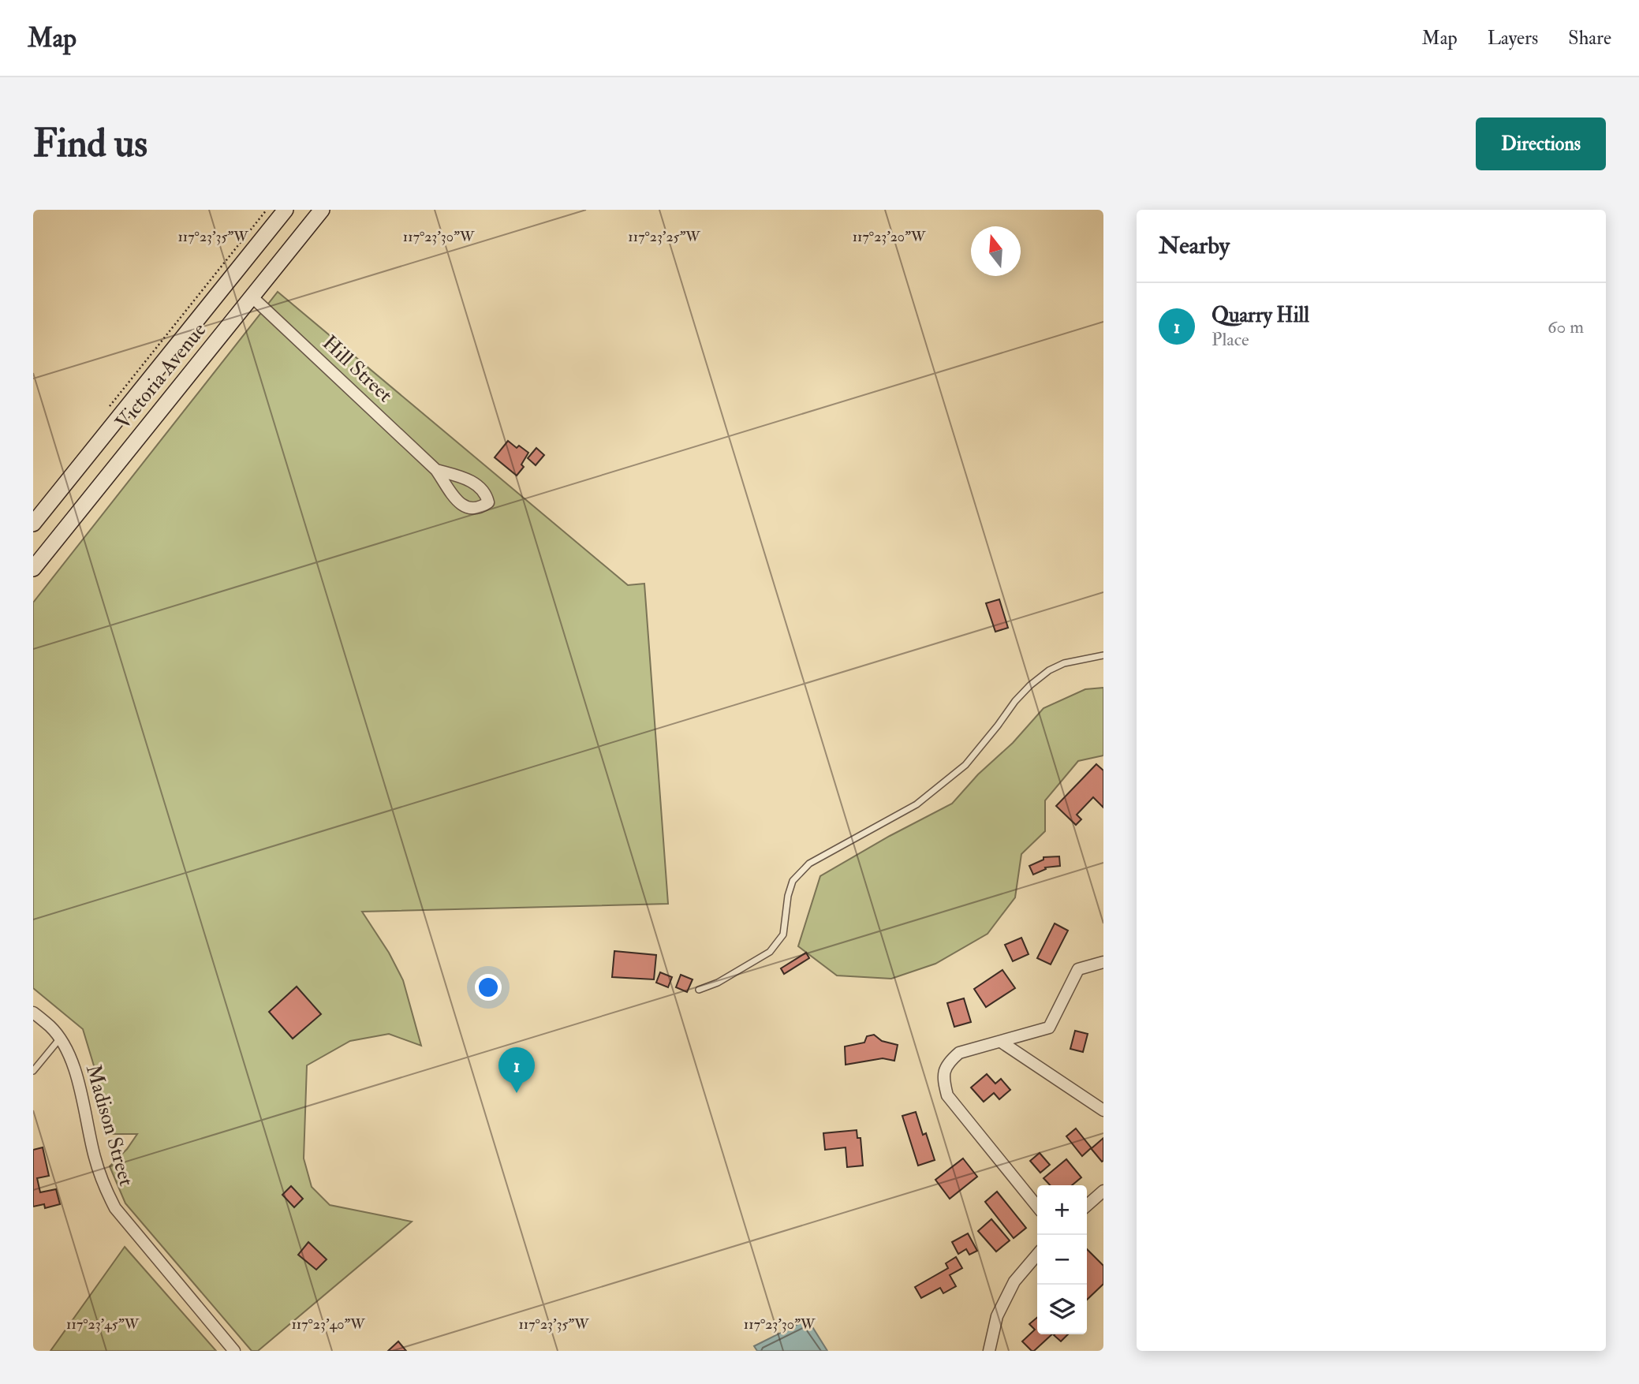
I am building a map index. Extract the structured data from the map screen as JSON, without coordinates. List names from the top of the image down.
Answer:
{
  "streets": {
    "main road": ["Victoria Avenue"],
    "street": ["Hill Street", "Madison Street"]
  },
  "crossings": [
    ["Hill Street", "Victoria Avenue"]
  ],
  "north": "top",
  "page": {
    "header": "Map",
    "nav": ["Map", "Layers", "Share"],
    "buttons": "Directions",
    "title": "Find us",
    "heading": "Nearby",
    "list": [
      {
        "mark": "1",
        "name": "Quarry Hill",
        "note": "Place",
        "value": "60 m"
      }
    ],
    "pins": "1",
    "map_buttons": ["+", "−"]
  },
  "coordinates": [
    "117°23'30\"W",
    "117°23'20\"W",
    "117°23'35\"W",
    "117°23'25\"W",
    "117°23'45\"W",
    "117°23'40\"W"
  ]
}
